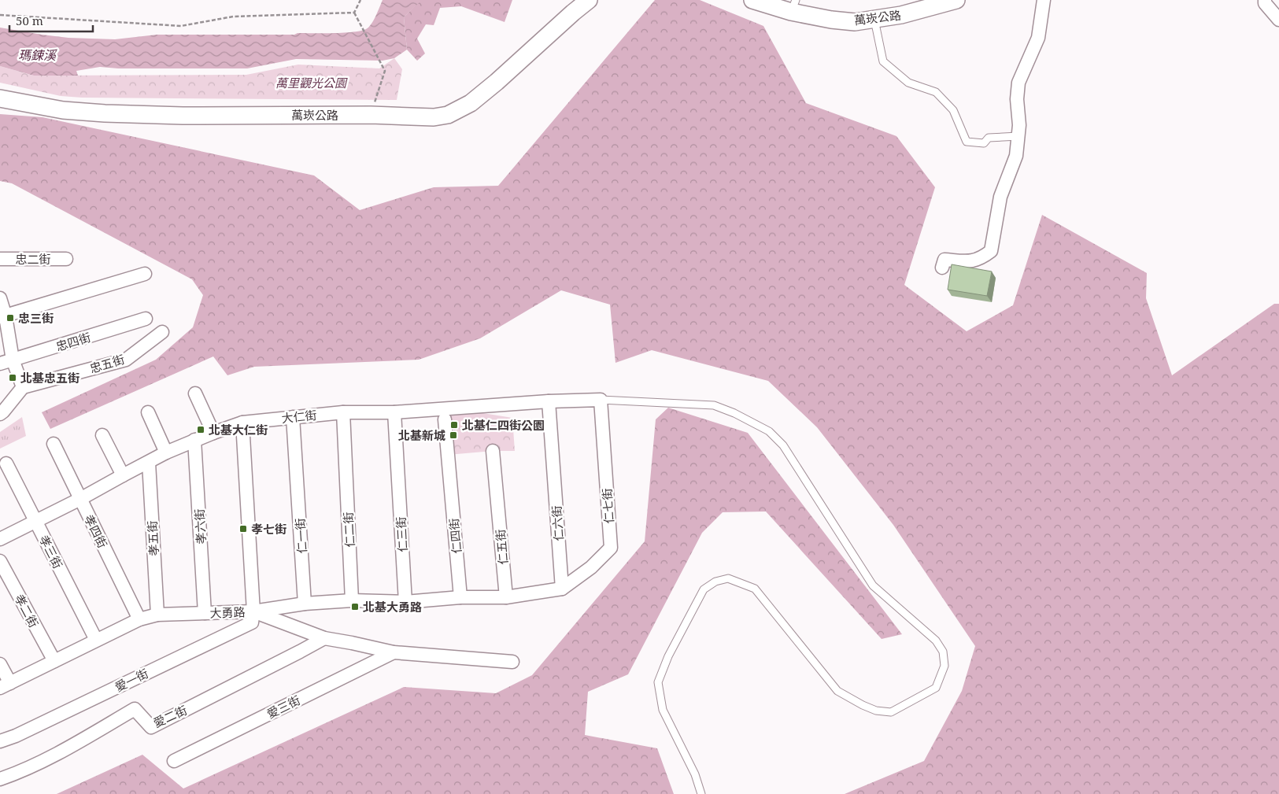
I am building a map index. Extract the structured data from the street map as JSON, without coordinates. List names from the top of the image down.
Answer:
{
  "streets": {
    "street": [
      "萬崁公路",
      "忠二街",
      "忠四街",
      "忠五街",
      "大仁街",
      "仁七街",
      "仁六街",
      "孝六街",
      "仁二街",
      "孝四街",
      "仁三街",
      "仁一街",
      "仁四街",
      "孝五街",
      "仁五街",
      "孝三街",
      "孝二街",
      "大勇路",
      "愛一街",
      "愛三街",
      "愛二街"
    ]
  },
  "crossings": [
    ["大仁街", "仁七街"],
    ["大仁街", "仁六街"],
    ["大仁街", "孝六街"],
    ["大仁街", "仁二街"],
    ["大仁街", "孝四街"],
    ["大仁街", "仁三街"],
    ["大仁街", "仁一街"],
    ["大仁街", "孝五街"],
    ["大仁街", "孝三街"],
    ["仁七街", "仁六街"],
    ["孝六街", "大勇路"],
    ["孝四街", "大勇路"],
    ["孝五街", "大勇路"],
    ["孝三街", "大勇路"],
    ["孝二街", "大勇路"],
    ["大勇路", "愛一街"],
    ["大勇路", "愛三街"],
    ["大勇路", "愛二街"]
  ],
  "water": ["瑪鋉溪"],
  "parks": ["萬里觀光公園"],
  "places": {
    "transit": [
      "忠三街",
      "北基忠五街",
      "北基仁四街公園",
      "北基大仁街",
      "北基新城",
      "孝七街",
      "北基大勇路"
    ]
  },
  "scale_bar": "50 m"
}
